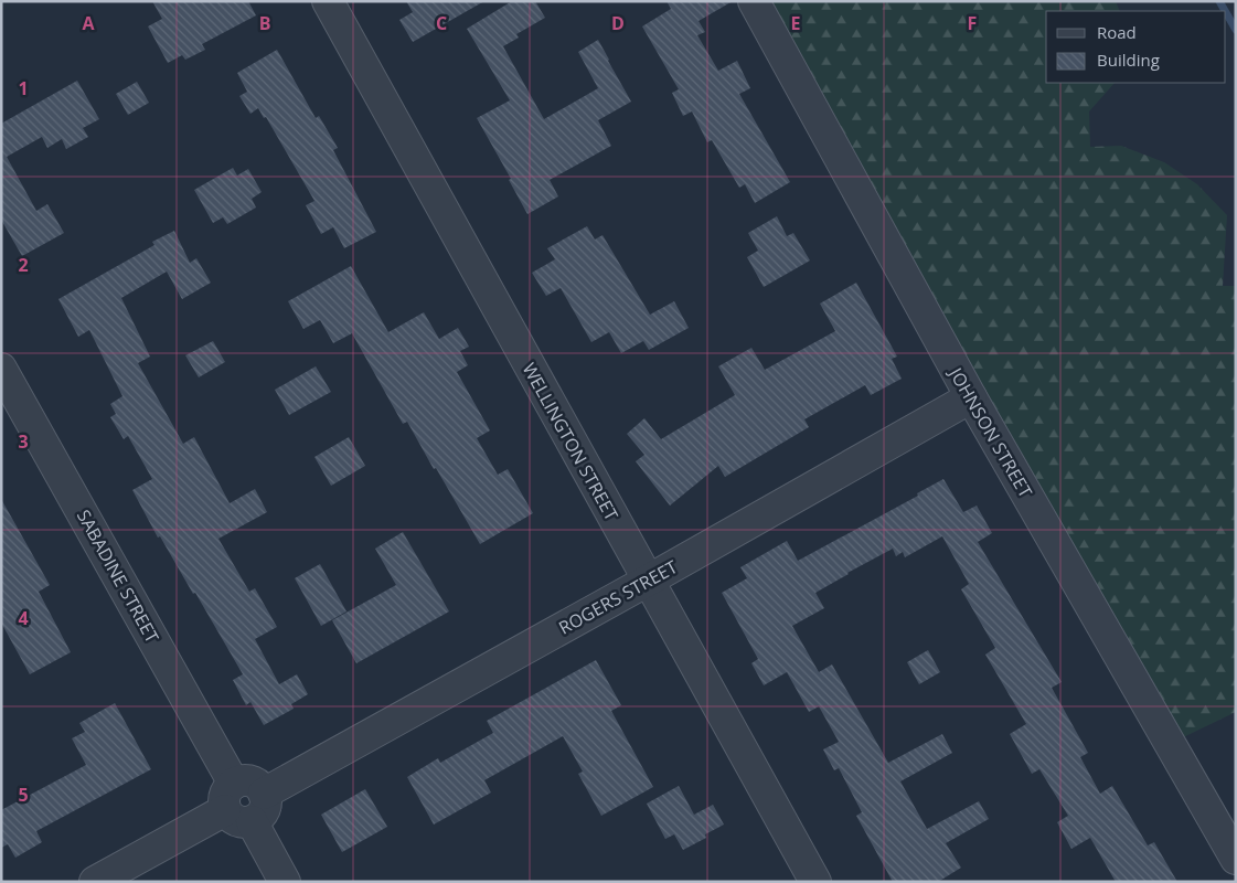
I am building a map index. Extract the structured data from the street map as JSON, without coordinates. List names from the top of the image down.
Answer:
{
  "streets": {
    "street": [
      "JOHNSON STREET",
      "WELLINGTON STREET",
      "SABADINE STREET",
      "ROGERS STREET"
    ]
  },
  "crossings": [
    ["JOHNSON STREET", "ROGERS STREET"],
    ["WELLINGTON STREET", "ROGERS STREET"],
    ["SABADINE STREET", "ROGERS STREET"]
  ],
  "legend": ["Road", "Building"],
  "grid": {
    "columns": [
      "A",
      "B",
      "C",
      "D",
      "E",
      "F"
    ],
    "rows": [
      "1",
      "2",
      "3",
      "4",
      "5"
    ]
  }
}
